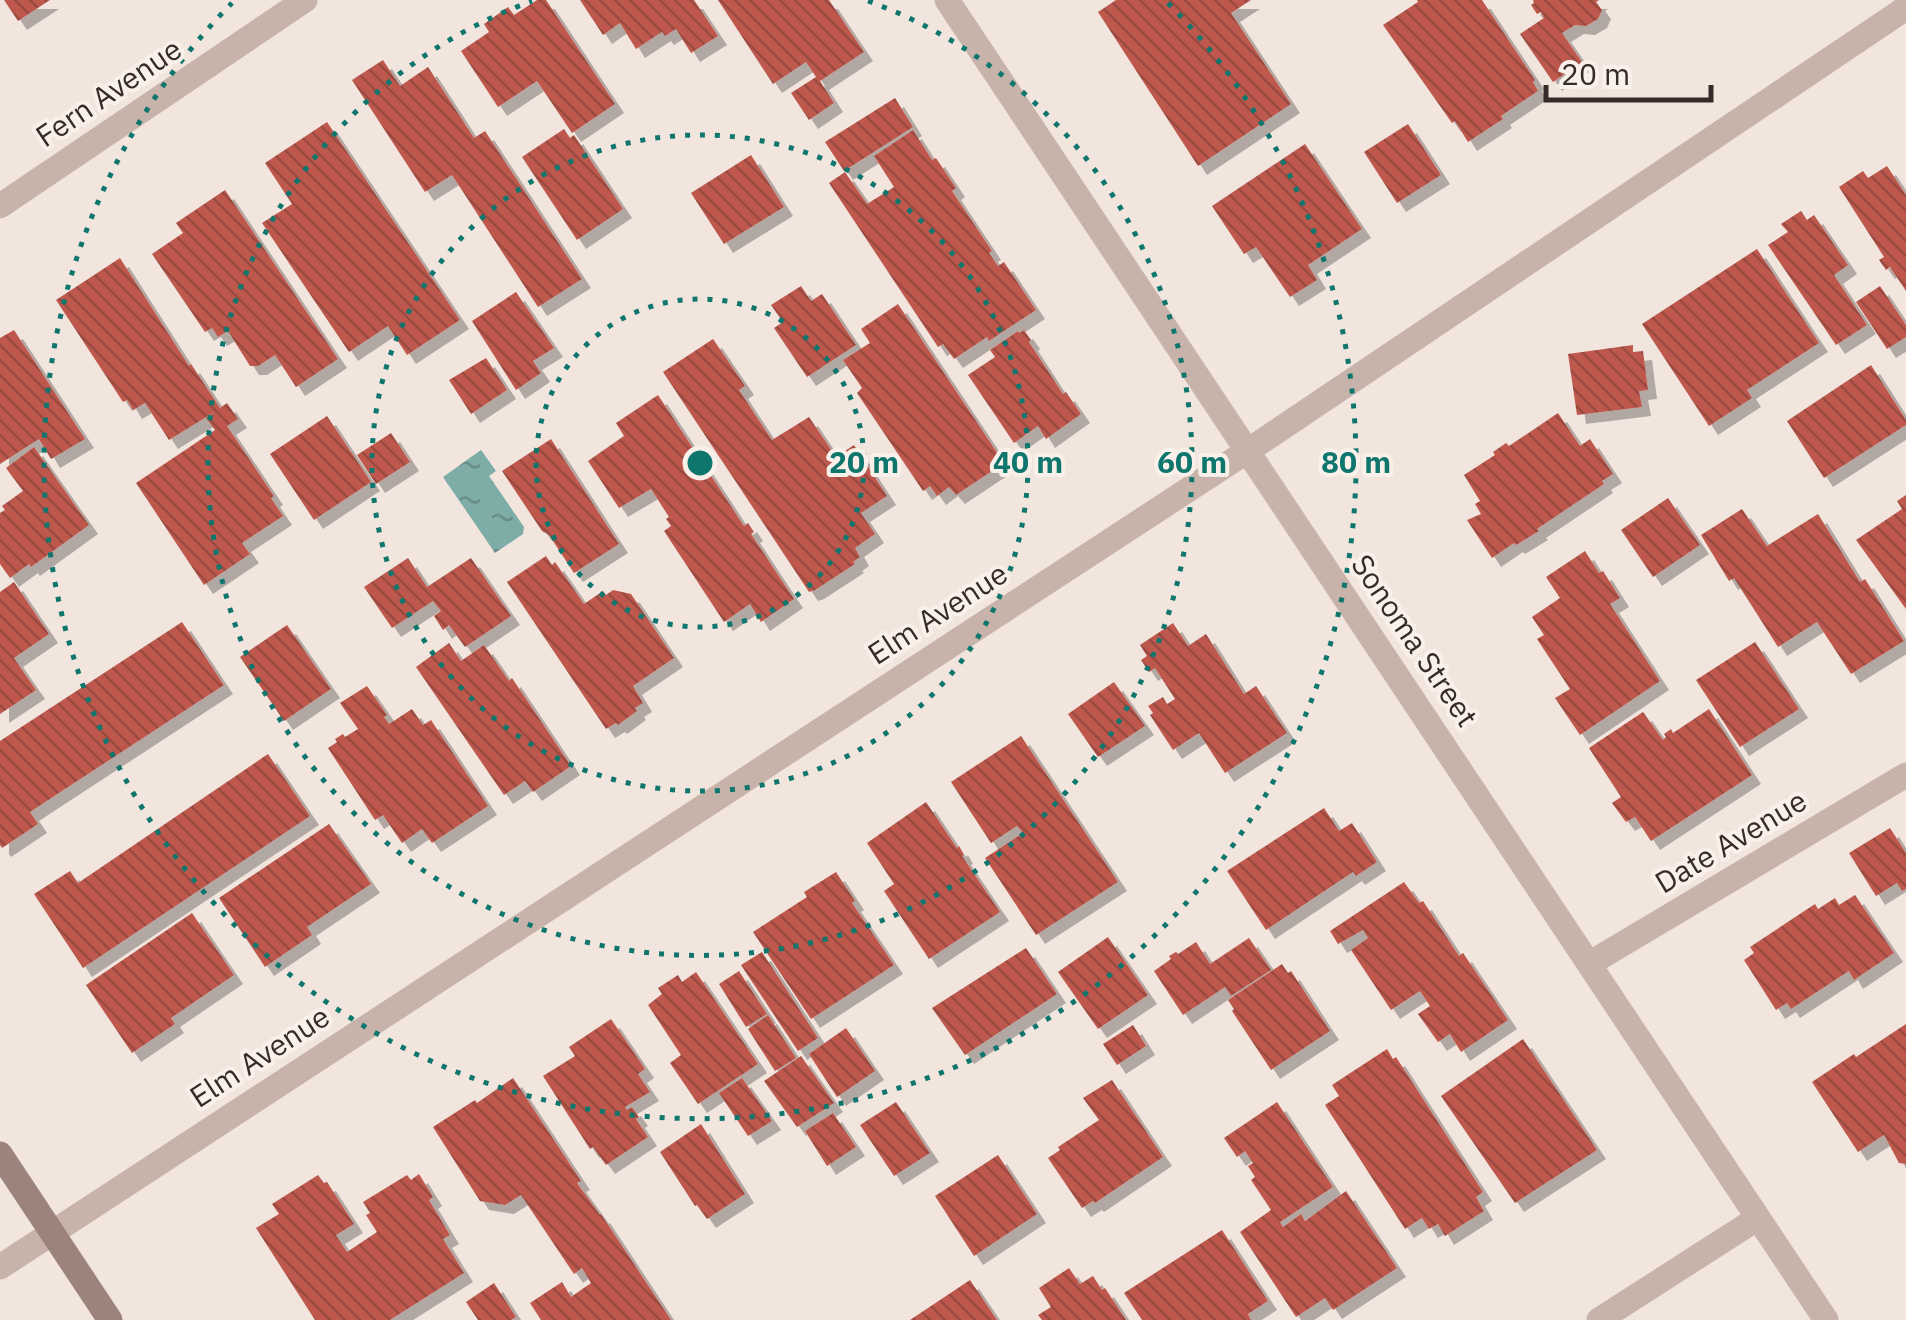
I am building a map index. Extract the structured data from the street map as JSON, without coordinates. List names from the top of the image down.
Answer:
{
  "streets": {
    "street": [
      "Fern Avenue",
      "Elm Avenue",
      "Sonoma Street",
      "Date Avenue"
    ]
  },
  "crossings": [
    ["Elm Avenue", "Sonoma Street"],
    ["Sonoma Street", "Date Avenue"]
  ],
  "scale_bar": "20 m",
  "rings": [
    "20 m",
    "40 m",
    "60 m",
    "80 m"
  ]
}
